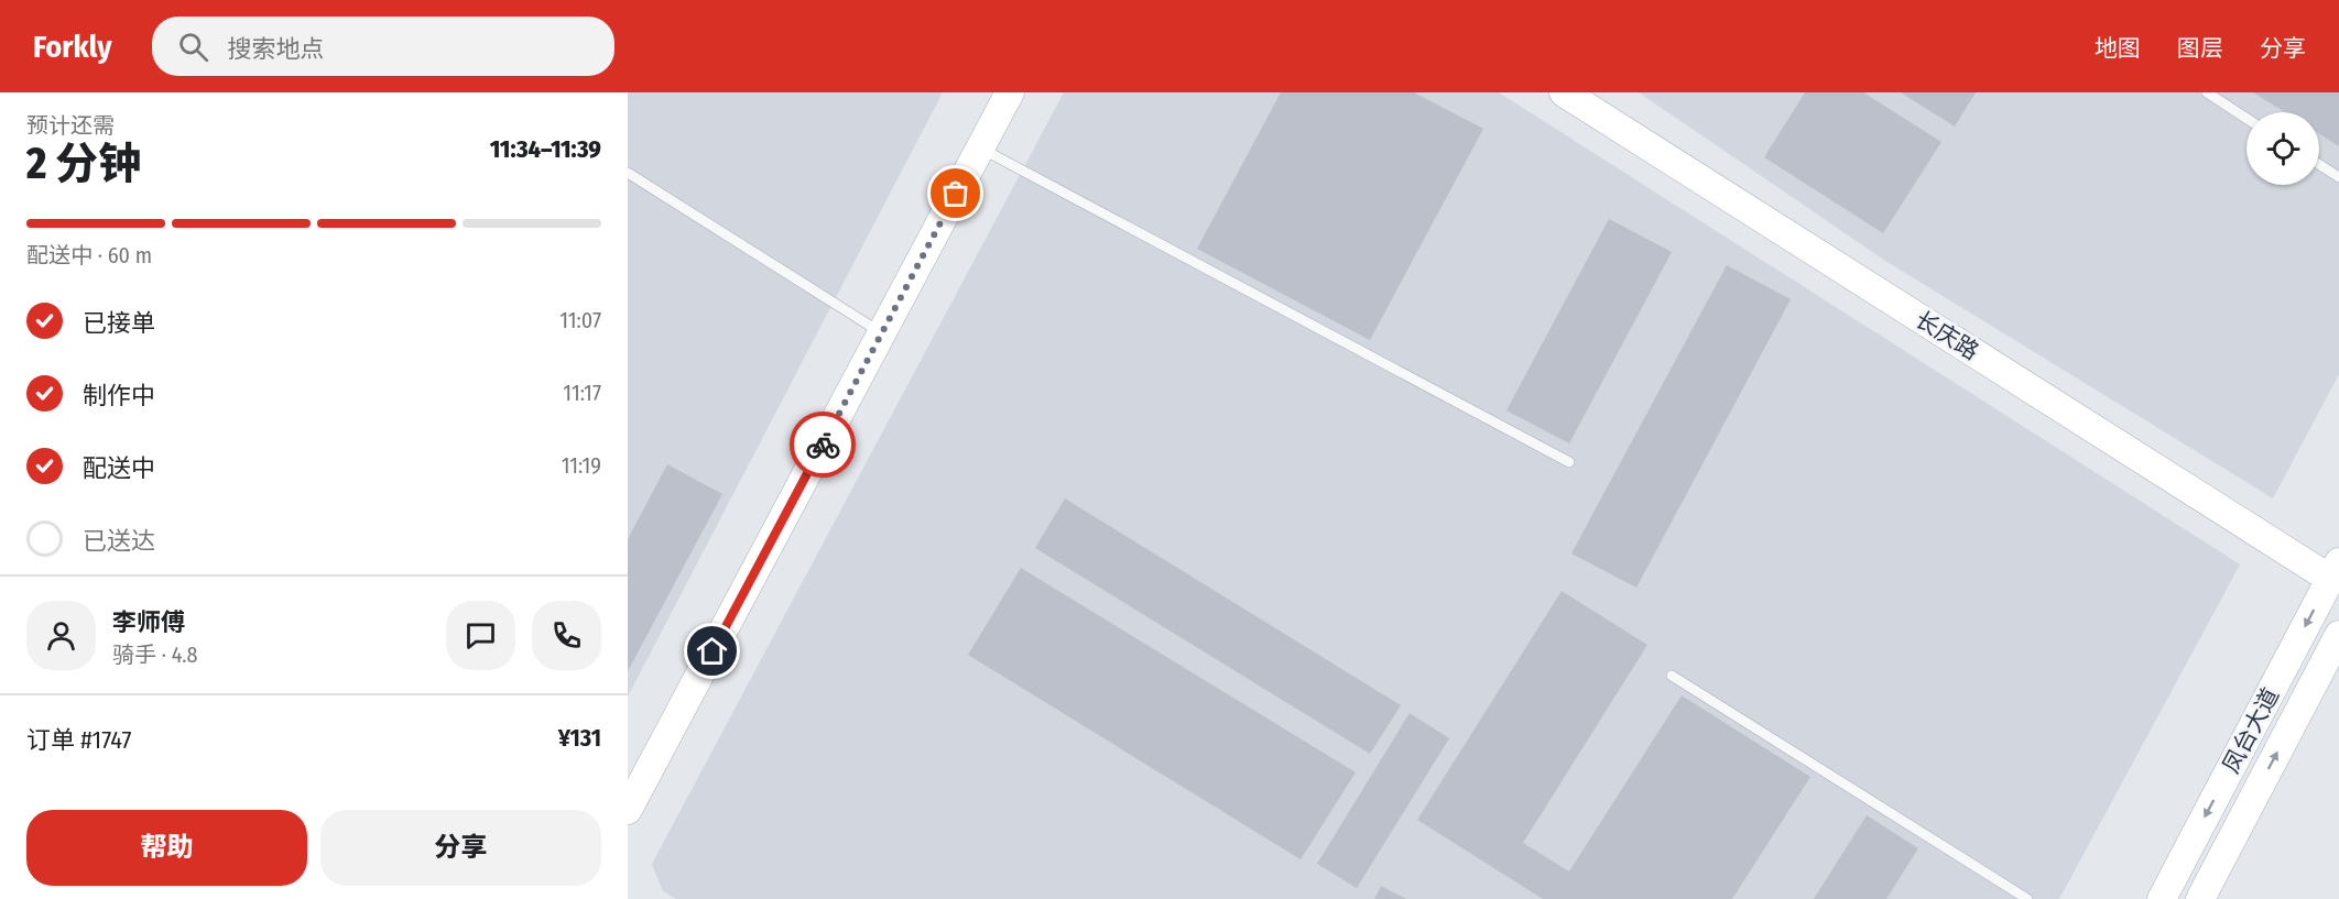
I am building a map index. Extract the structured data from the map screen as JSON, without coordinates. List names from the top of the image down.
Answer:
{
  "streets": {
    "street": ["长庆路", "凤台大道"]
  },
  "crossings": [
    ["长庆路", "凤台大道"]
  ],
  "page": {
    "header": "Forkly",
    "search": "搜索地点",
    "nav": ["地图", "图层", "分享"],
    "heading": ["2 分钟", "预计还需", "11:34–11:39"],
    "panel": [
      "李师傅",
      "骑手 · 4.8",
      "订单 #1747",
      "¥131"
    ],
    "bar": "配送中 · 60 m",
    "list": [
      ["已接单", "11:07"],
      ["制作中", "11:17"],
      ["配送中", "11:19"],
      "已送达"
    ],
    "buttons": ["帮助", "分享"]
  }
}
